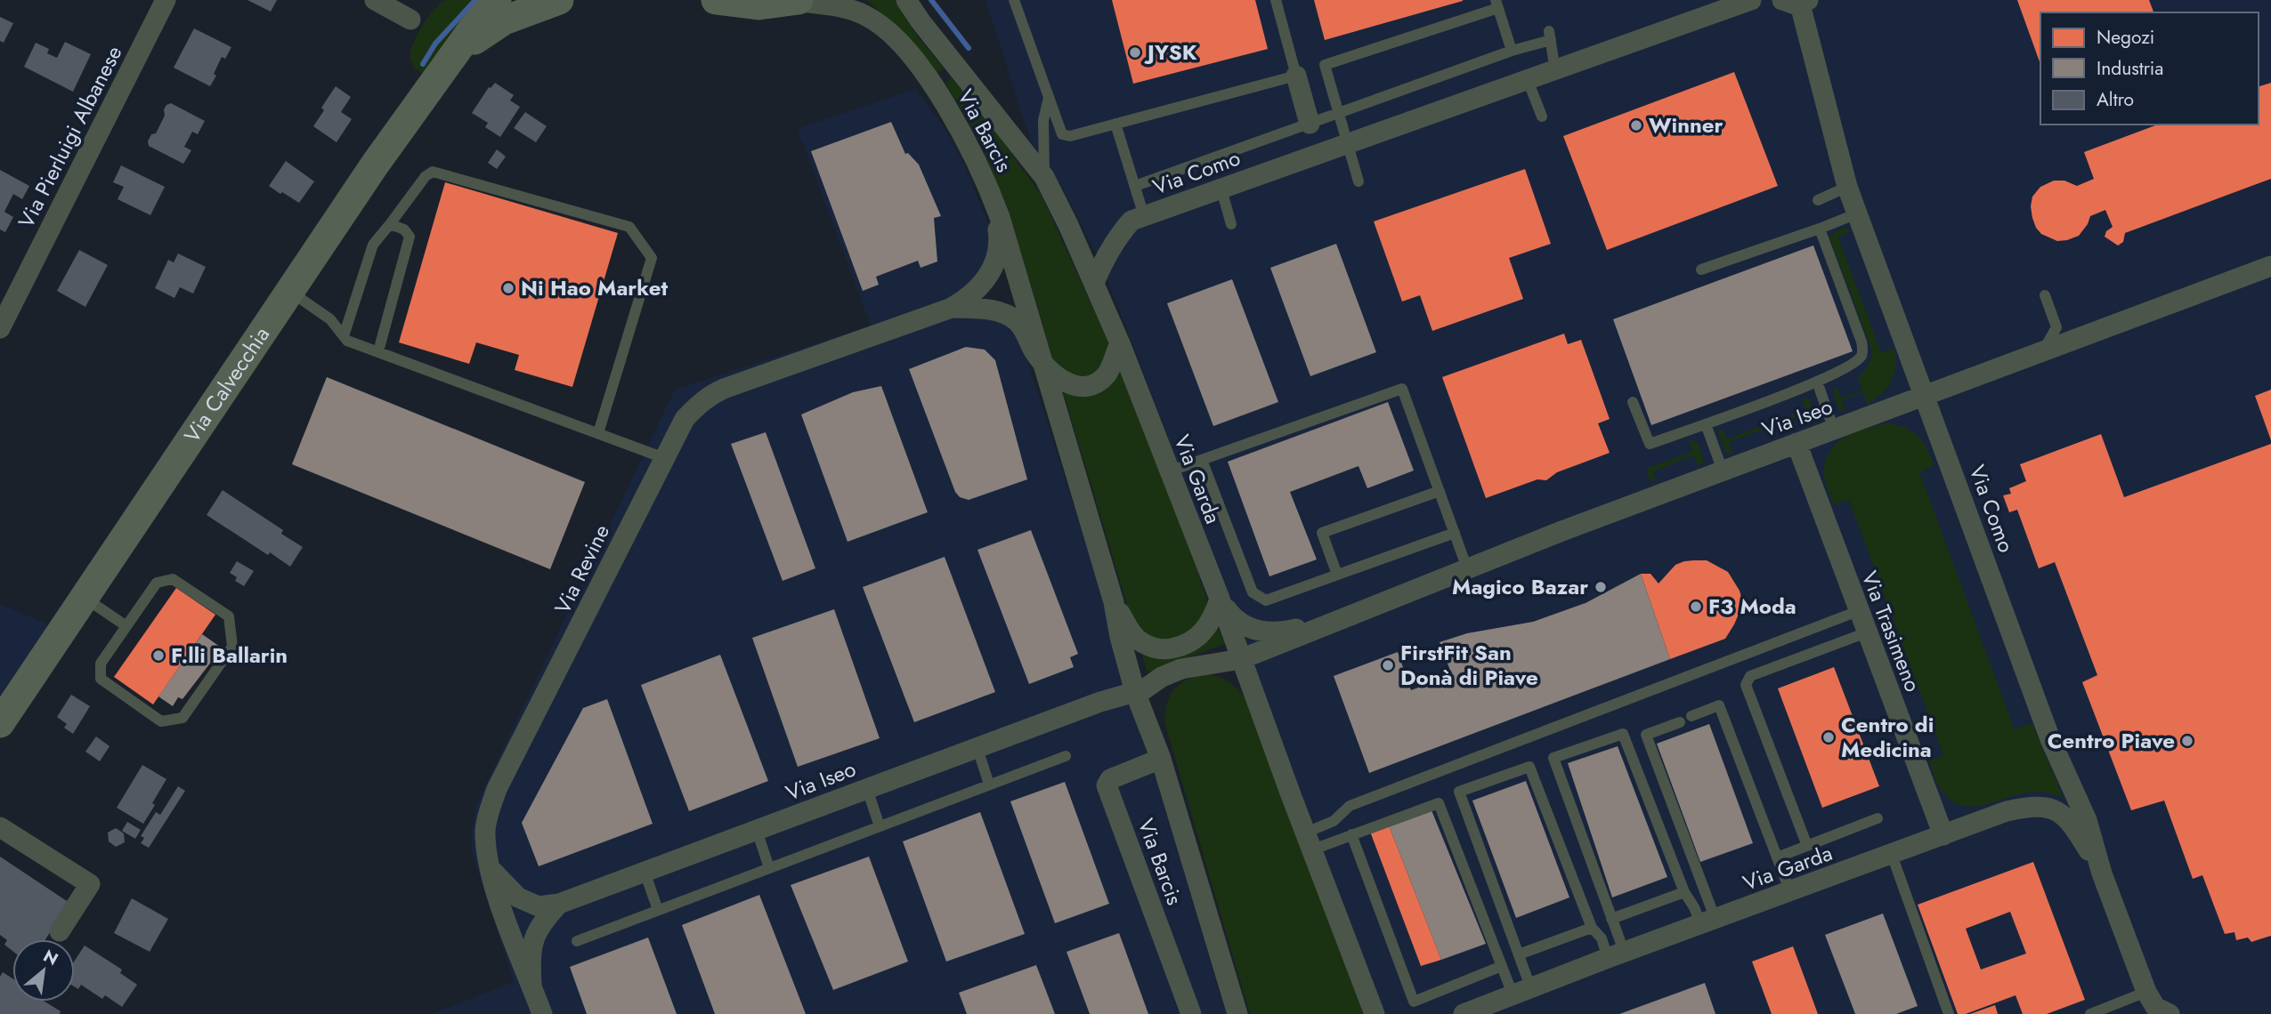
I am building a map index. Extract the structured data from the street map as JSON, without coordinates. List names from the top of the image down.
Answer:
{
  "streets": {
    "main road": ["Via Calvecchia"],
    "street": [
      "Via Barcis",
      "Via Pierluigi Albanese",
      "Via Como",
      "Via Iseo",
      "Via Garda",
      "Via Revine",
      "Via Trasimeno"
    ]
  },
  "crossings": [
    ["Via Barcis", "Via Iseo"],
    ["Via Barcis", "Via Garda"],
    ["Via Barcis", "Via Revine"],
    ["Via Como", "Via Iseo"],
    ["Via Como", "Via Garda"],
    ["Via Iseo", "Via Garda"],
    ["Via Iseo", "Via Revine"],
    ["Via Iseo", "Via Trasimeno"],
    ["Via Garda", "Via Trasimeno"]
  ],
  "places": [
    "JYSK",
    "Winner",
    "Ni Hao Market",
    "Magico Bazar",
    "F3 Moda",
    "F.lli Ballarin",
    "FirstFit San Donà di Piave",
    "Centro di Medicina",
    "Centro Piave"
  ],
  "legend": ["Negozi", "Industria", "Altro"],
  "north": "top right"
}
